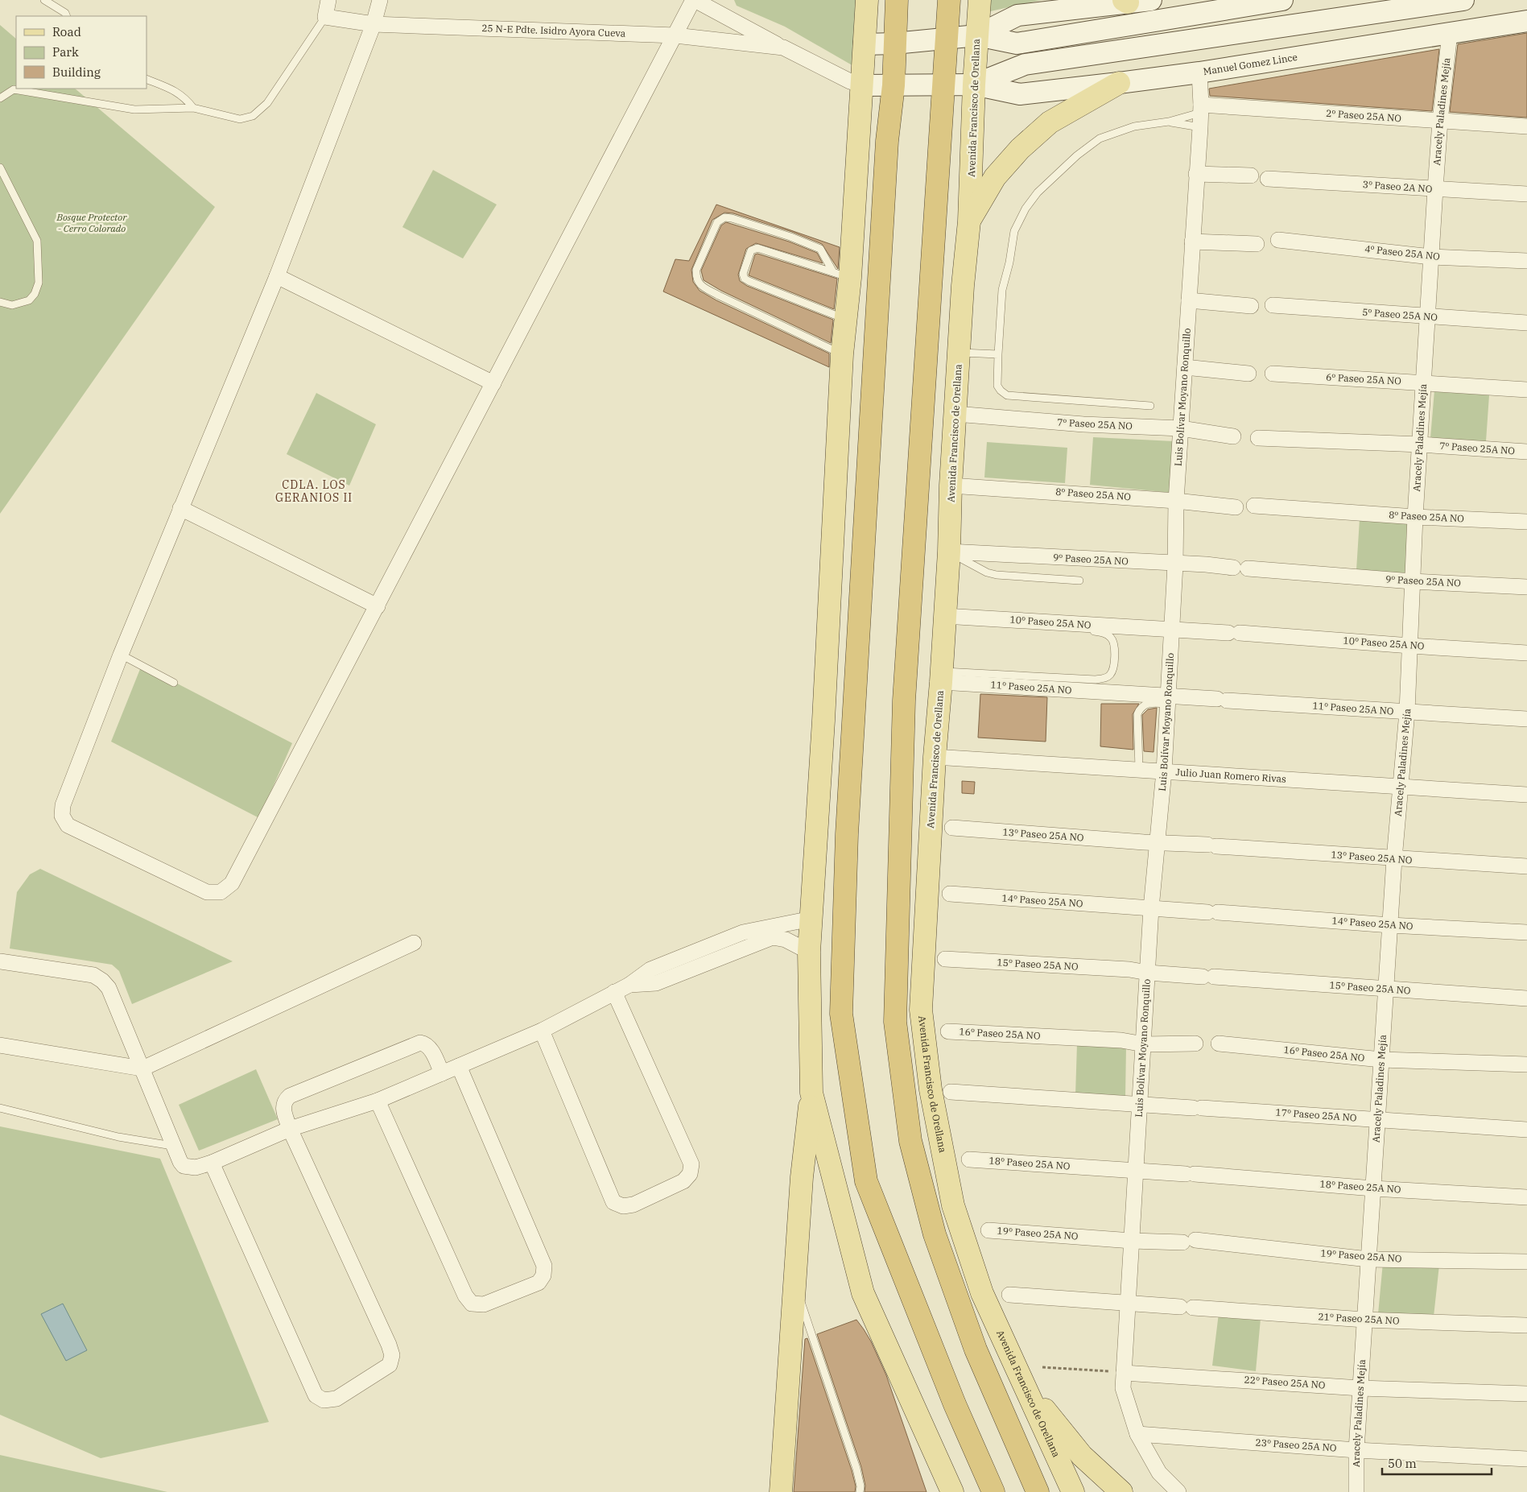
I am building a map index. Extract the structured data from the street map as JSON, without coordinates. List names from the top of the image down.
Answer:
{
  "streets": {
    "main road": ["Manuel Gomez Lince", "Avenida Francisco de Orellana"],
    "street": [
      "25 N-E Pdte. Isidro Ayora Cueva",
      "Aracely Paladines Mejía",
      "2º Paseo 25A NO",
      "3º Paseo 2A NO",
      "4º Paseo 25A NO",
      "5º Paseo 25A NO",
      "6º Paseo 25A NO",
      "Luis Bolívar Moyano Ronquillo",
      "7º Paseo 25A NO",
      "8º Paseo 25A NO",
      "9º Paseo 25A NO",
      "10º Paseo 25A NO",
      "11º Paseo 25A NO",
      "Julio Juan Romero Rivas",
      "13º Paseo 25A NO",
      "14º Paseo 25A NO",
      "15º Paseo 25A NO",
      "16º Paseo 25A NO",
      "17º Paseo 25A NO",
      "18º Paseo 25A NO",
      "19º Paseo 25A NO",
      "21º Paseo 25A NO",
      "22º Paseo 25A NO",
      "23º Paseo 25A NO"
    ]
  },
  "crossings": [
    ["25 N-E Pdte. Isidro Ayora Cueva", "Manuel Gomez Lince"],
    ["Manuel Gomez Lince", "Avenida Francisco de Orellana"],
    ["Manuel Gomez Lince", "Aracely Paladines Mejía"],
    ["Manuel Gomez Lince", "Luis Bolívar Moyano Ronquillo"],
    ["Avenida Francisco de Orellana", "7º Paseo 25A NO"],
    ["Avenida Francisco de Orellana", "8º Paseo 25A NO"],
    ["Avenida Francisco de Orellana", "9º Paseo 25A NO"],
    ["Avenida Francisco de Orellana", "10º Paseo 25A NO"],
    ["Avenida Francisco de Orellana", "11º Paseo 25A NO"],
    ["Avenida Francisco de Orellana", "Julio Juan Romero Rivas"],
    ["Aracely Paladines Mejía", "2º Paseo 25A NO"],
    ["Aracely Paladines Mejía", "3º Paseo 2A NO"],
    ["Aracely Paladines Mejía", "4º Paseo 25A NO"],
    ["Aracely Paladines Mejía", "5º Paseo 25A NO"],
    ["Aracely Paladines Mejía", "6º Paseo 25A NO"],
    ["Aracely Paladines Mejía", "7º Paseo 25A NO"],
    ["Aracely Paladines Mejía", "8º Paseo 25A NO"],
    ["Aracely Paladines Mejía", "9º Paseo 25A NO"],
    ["Aracely Paladines Mejía", "10º Paseo 25A NO"],
    ["Aracely Paladines Mejía", "11º Paseo 25A NO"],
    ["Aracely Paladines Mejía", "Julio Juan Romero Rivas"],
    ["Aracely Paladines Mejía", "13º Paseo 25A NO"],
    ["Aracely Paladines Mejía", "14º Paseo 25A NO"],
    ["Aracely Paladines Mejía", "15º Paseo 25A NO"],
    ["Aracely Paladines Mejía", "16º Paseo 25A NO"],
    ["Aracely Paladines Mejía", "17º Paseo 25A NO"],
    ["Aracely Paladines Mejía", "18º Paseo 25A NO"],
    ["Aracely Paladines Mejía", "19º Paseo 25A NO"],
    ["Aracely Paladines Mejía", "21º Paseo 25A NO"],
    ["Aracely Paladines Mejía", "22º Paseo 25A NO"],
    ["Aracely Paladines Mejía", "23º Paseo 25A NO"],
    ["2º Paseo 25A NO", "Luis Bolívar Moyano Ronquillo"],
    ["Luis Bolívar Moyano Ronquillo", "7º Paseo 25A NO"],
    ["Luis Bolívar Moyano Ronquillo", "8º Paseo 25A NO"],
    ["Luis Bolívar Moyano Ronquillo", "9º Paseo 25A NO"],
    ["Luis Bolívar Moyano Ronquillo", "10º Paseo 25A NO"],
    ["Luis Bolívar Moyano Ronquillo", "11º Paseo 25A NO"],
    ["Luis Bolívar Moyano Ronquillo", "Julio Juan Romero Rivas"],
    ["Luis Bolívar Moyano Ronquillo", "13º Paseo 25A NO"],
    ["Luis Bolívar Moyano Ronquillo", "14º Paseo 25A NO"],
    ["Luis Bolívar Moyano Ronquillo", "15º Paseo 25A NO"],
    ["Luis Bolívar Moyano Ronquillo", "16º Paseo 25A NO"],
    ["Luis Bolívar Moyano Ronquillo", "17º Paseo 25A NO"],
    ["Luis Bolívar Moyano Ronquillo", "18º Paseo 25A NO"],
    ["Luis Bolívar Moyano Ronquillo", "19º Paseo 25A NO"],
    ["Luis Bolívar Moyano Ronquillo", "21º Paseo 25A NO"],
    ["Luis Bolívar Moyano Ronquillo", "22º Paseo 25A NO"],
    ["Luis Bolívar Moyano Ronquillo", "23º Paseo 25A NO"]
  ],
  "districts": ["CDLA. LOS GERANIOS II"],
  "parks": ["Bosque Protector - Cerro Colorado"],
  "legend": ["Road", "Park", "Building"],
  "scale_bar": "50 m"
}
